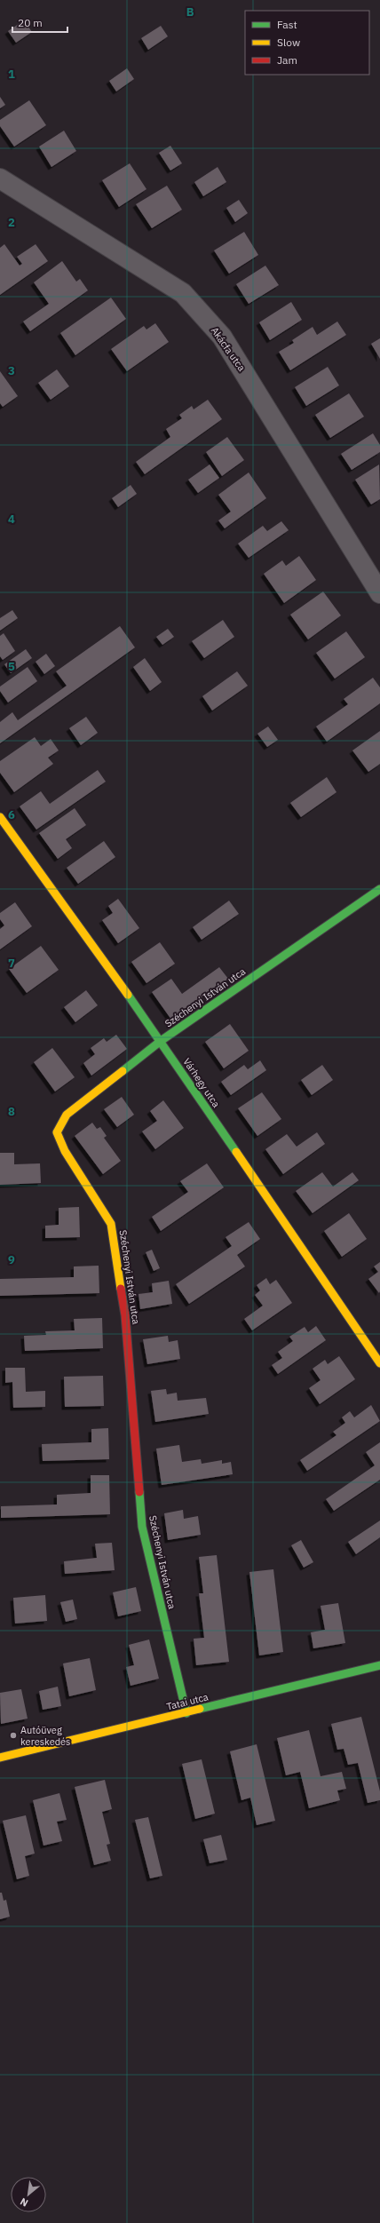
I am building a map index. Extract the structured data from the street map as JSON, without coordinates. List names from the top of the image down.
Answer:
{
  "streets": {
    "street": [
      "Akácfa utca",
      "Széchenyi István utca",
      "Várhegy utca",
      "Tatai utca"
    ]
  },
  "crossings": [
    ["Széchenyi István utca", "Várhegy utca"],
    ["Széchenyi István utca", "Tatai utca"]
  ],
  "places": ["Autóüveg kereskedés"],
  "legend": ["Fast", "Slow", "Jam"],
  "scale_bar": "20 m",
  "north": "bottom left",
  "grid": {
    "columns": ["B"],
    "rows": [
      "1",
      "2",
      "3",
      "4",
      "5",
      "6",
      "7",
      "8",
      "9"
    ]
  }
}
